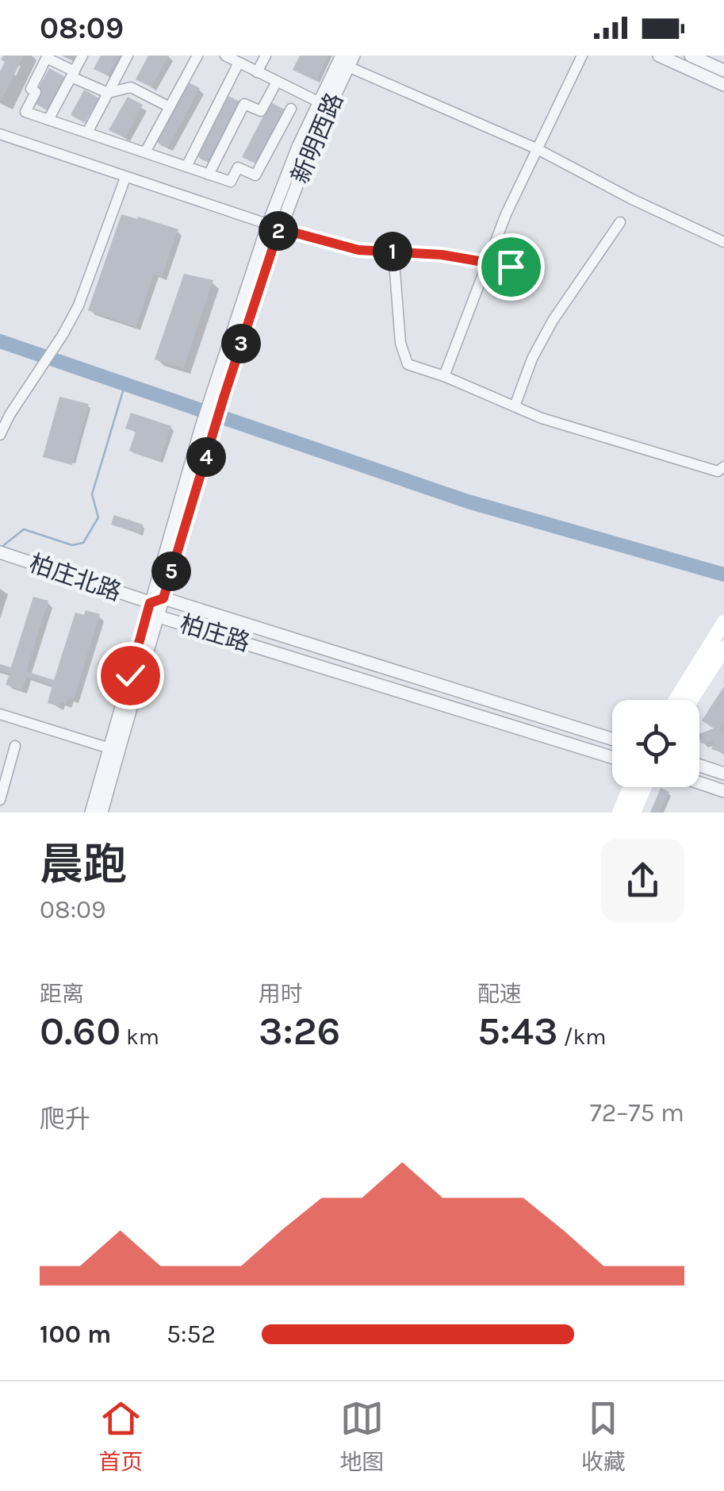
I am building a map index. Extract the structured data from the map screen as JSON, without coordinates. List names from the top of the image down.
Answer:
{
  "streets": {
    "street": ["新明西路", "柏庄北路", "柏庄路"]
  },
  "crossings": [
    ["新明西路", "柏庄北路"],
    ["新明西路", "柏庄路"],
    ["柏庄北路", "柏庄路"]
  ],
  "page": {
    "status": "08:09",
    "pins": [
      "2",
      "1",
      "3",
      "4",
      "5"
    ],
    "heading": ["晨跑", "08:09"],
    "stats": [
      ["距离", "0.60 km"],
      ["用时", "3:26"],
      ["配速", "5:43 /km"]
    ],
    "chart": ["爬升", "72–75 m"],
    "list": [
      {
        "name": "100 m",
        "note": "5:52"
      }
    ],
    "tabs": ["首页", "地图", "收藏"]
  }
}
